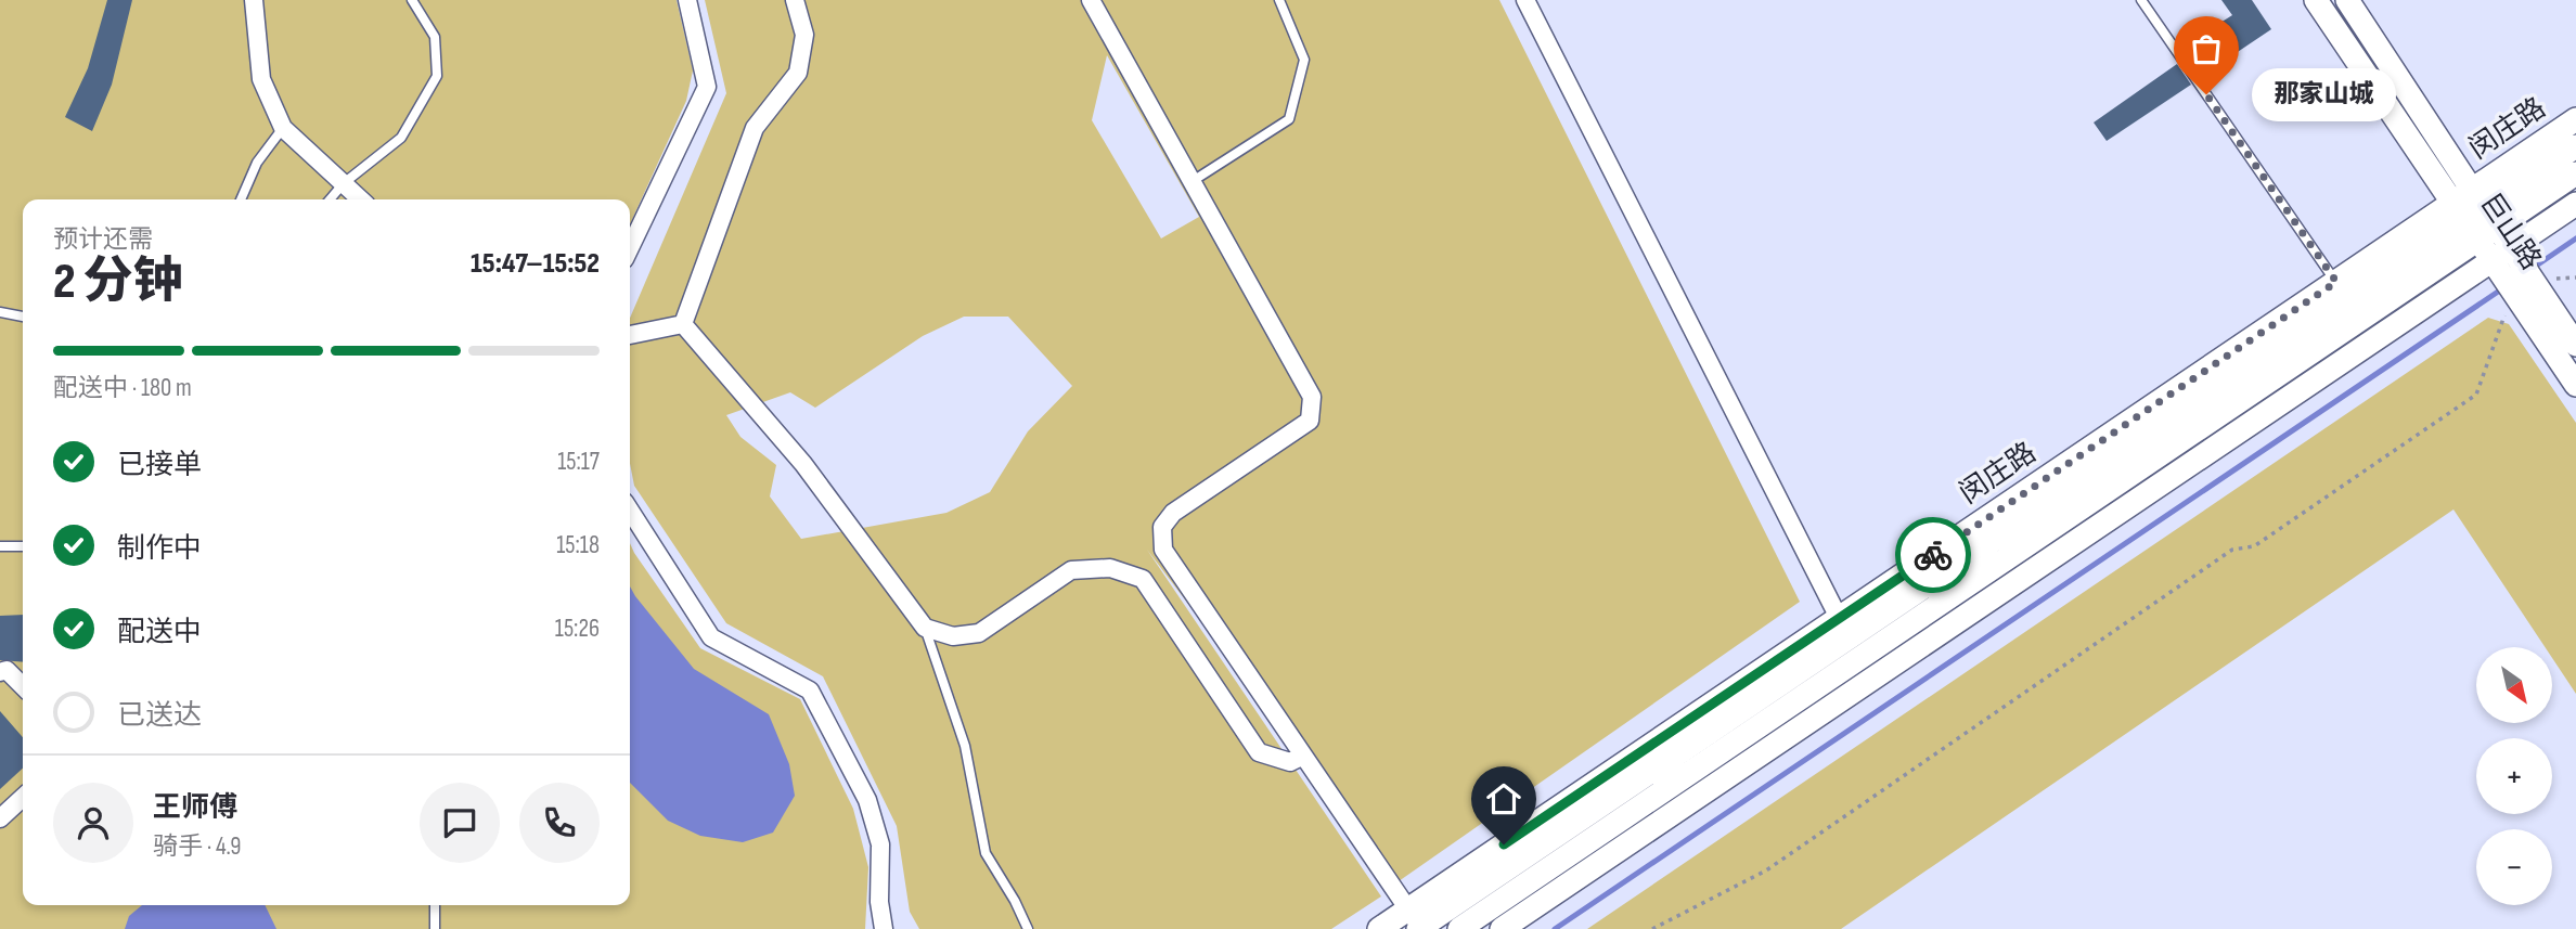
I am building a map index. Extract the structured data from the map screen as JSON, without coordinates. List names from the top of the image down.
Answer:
{
  "streets": {
    "main road": ["闵庄路", "巨山路"]
  },
  "crossings": [
    ["闵庄路", "巨山路"]
  ],
  "places": ["那家山城"],
  "north": "bottom right",
  "page": {
    "bubble": "那家山城",
    "heading": ["2 分钟", "预计还需", "15:47–15:52"],
    "panel": ["王师傅", "骑手 · 4.9"],
    "bar": "配送中 · 180 m",
    "list": [
      ["已接单", "15:17"],
      ["制作中", "15:18"],
      ["配送中", "15:26"],
      "已送达"
    ],
    "map_buttons": ["+", "−"]
  }
}
